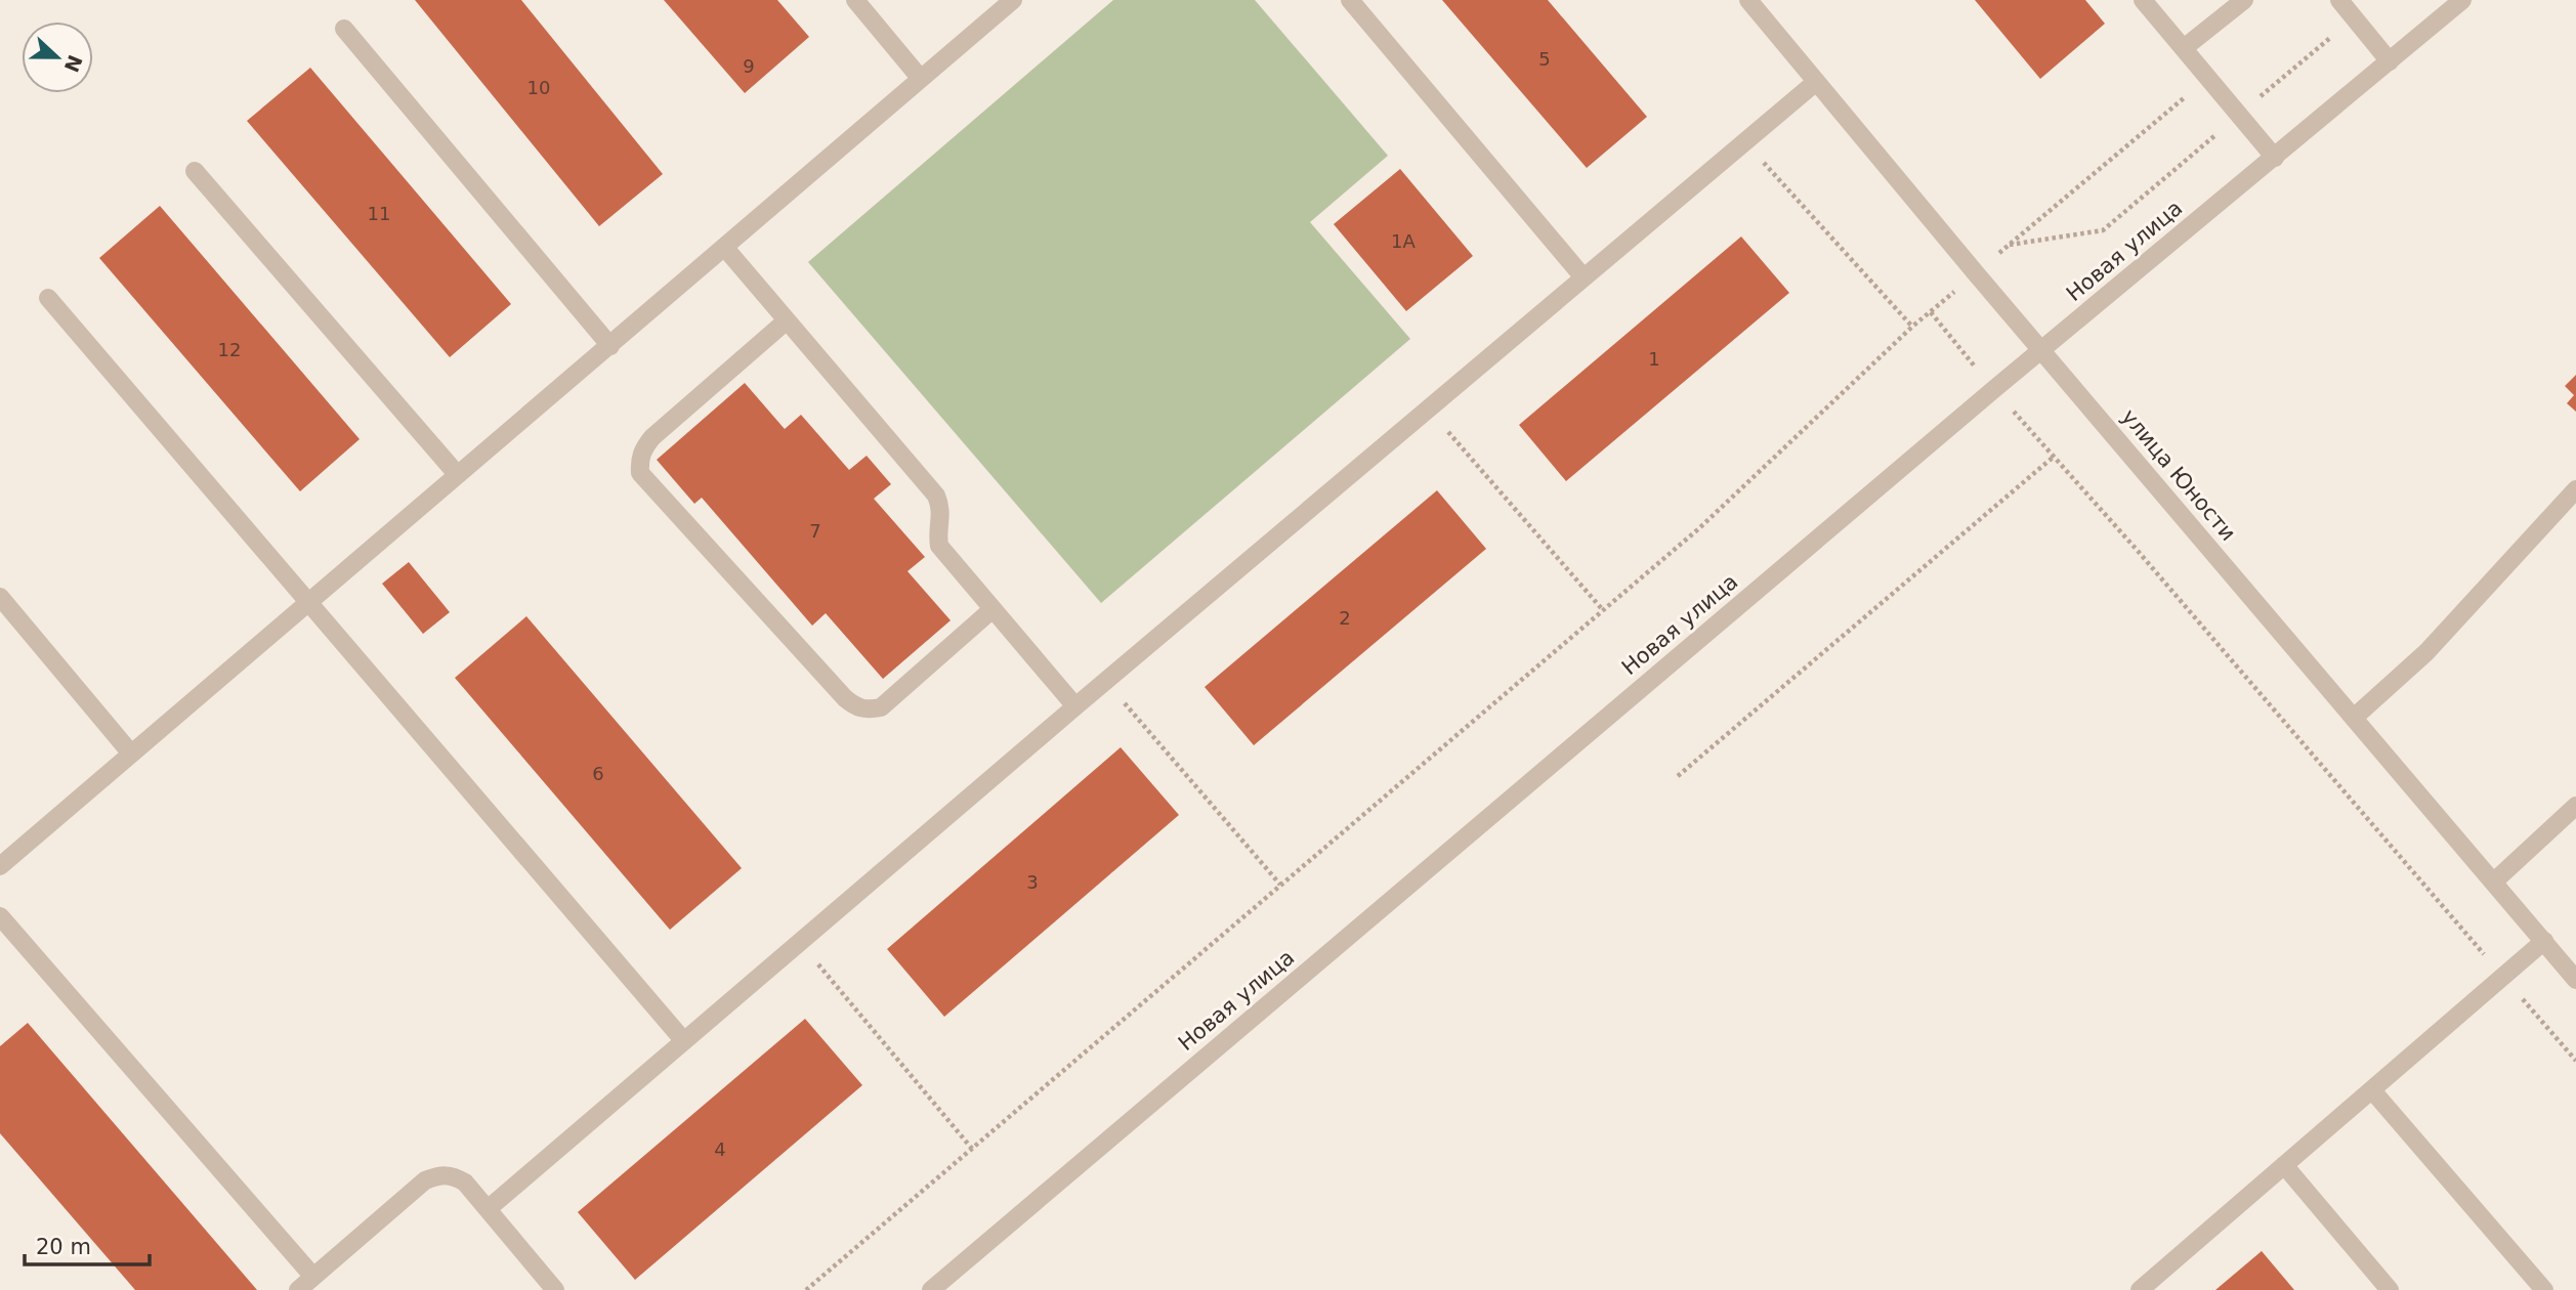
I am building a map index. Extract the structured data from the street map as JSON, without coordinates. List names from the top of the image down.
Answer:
{
  "streets": {
    "street": ["Новая улица", "улица Юности"]
  },
  "crossings": [
    ["Новая улица", "улица Юности"]
  ],
  "house_numbers": [
    "5",
    "9",
    "10",
    "11",
    "1А",
    "12",
    "1",
    "7",
    "2",
    "6",
    "3",
    "4"
  ],
  "scale_bar": "20 m",
  "north": "right"
}
